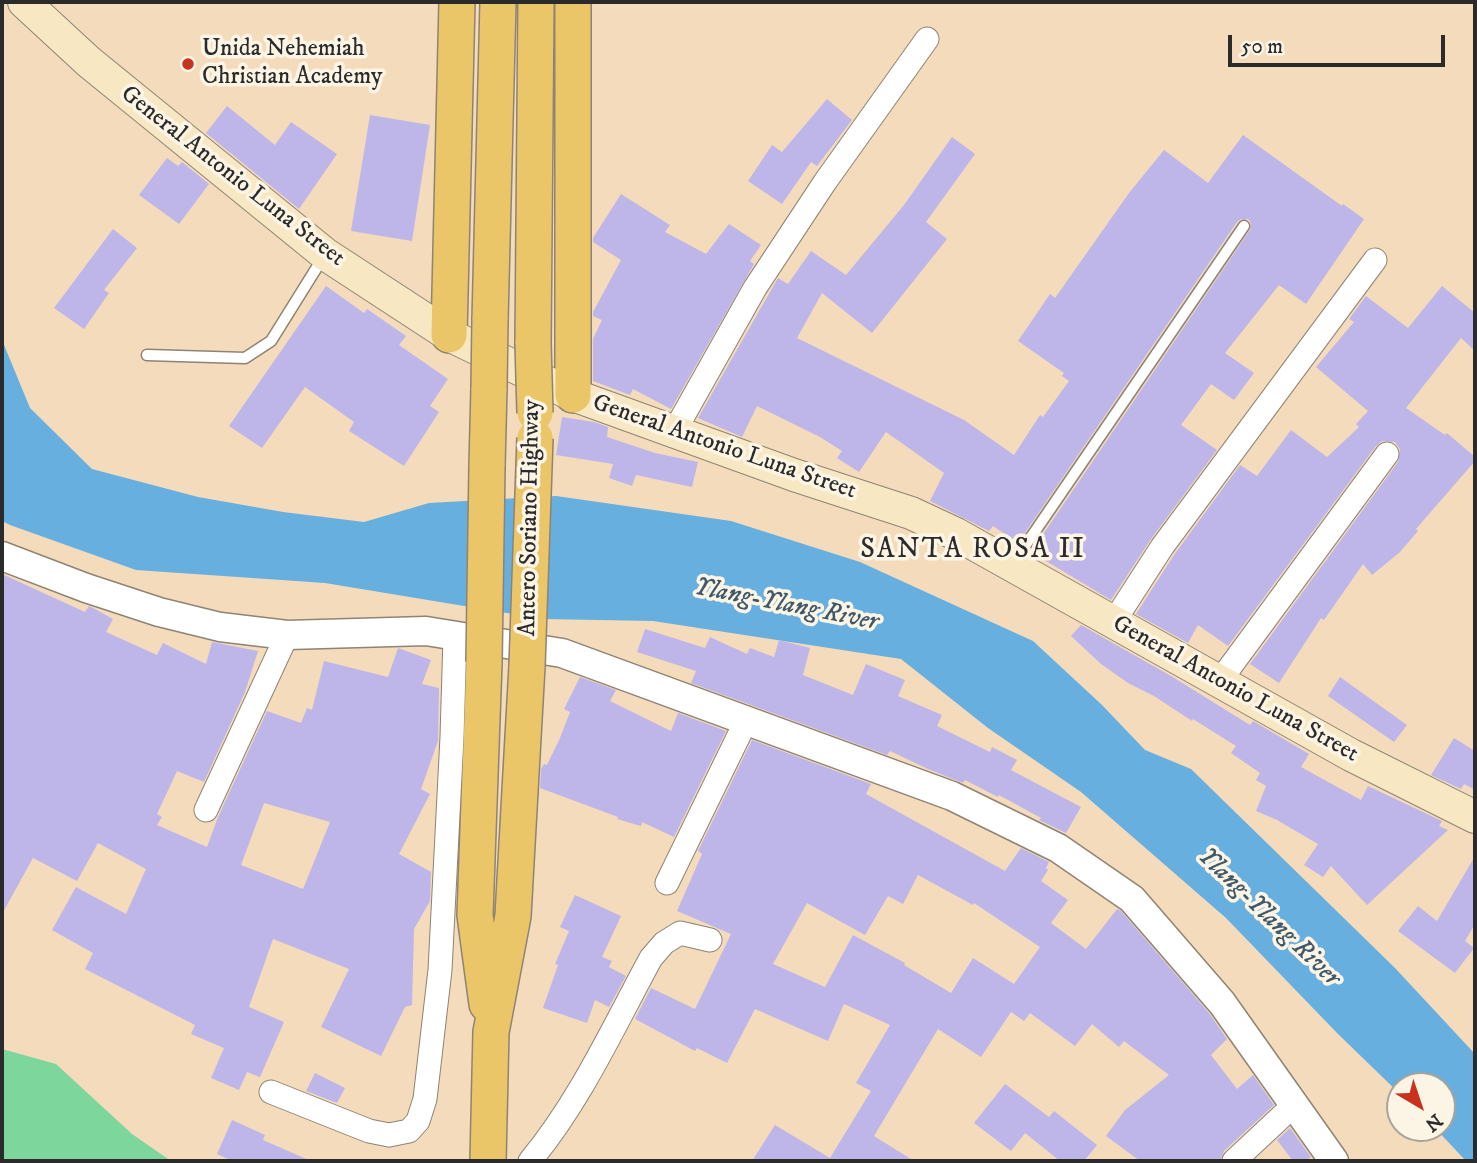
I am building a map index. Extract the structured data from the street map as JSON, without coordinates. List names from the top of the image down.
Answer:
{
  "streets": {
    "main road": ["General Antonio Luna Street", "Antero Soriano Highway"]
  },
  "districts": ["SANTA ROSA II"],
  "water": ["Ylang-Ylang River"],
  "places": ["Unida Nehemiah Christian Academy"],
  "scale_bar": "50 m",
  "north": "bottom right"
}
